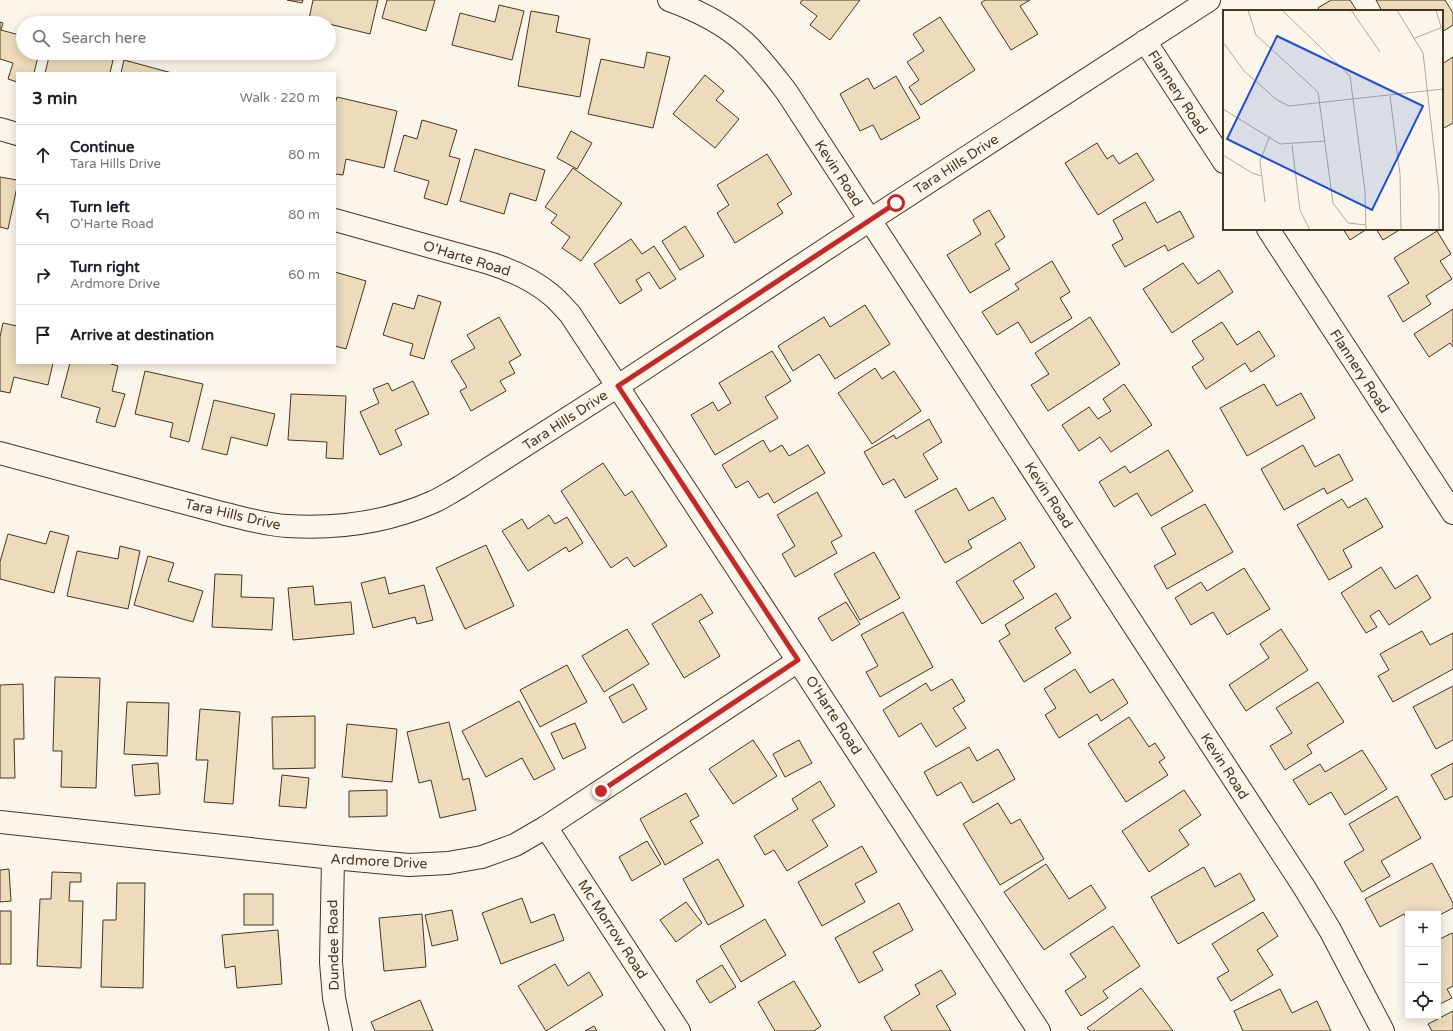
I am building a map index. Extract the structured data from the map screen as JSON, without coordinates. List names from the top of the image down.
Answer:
{
  "streets": {
    "street": [
      "Flannery Road",
      "Tara Hills Drive",
      "Kevin Road",
      "O'Harte Road",
      "Ardmore Drive",
      "Mc Morrow Road",
      "Dundee Road"
    ]
  },
  "crossings": [
    ["Flannery Road", "Tara Hills Drive"],
    ["Tara Hills Drive", "Kevin Road"],
    ["Tara Hills Drive", "O'Harte Road"],
    ["O'Harte Road", "Ardmore Drive"],
    ["Ardmore Drive", "Mc Morrow Road"],
    ["Ardmore Drive", "Dundee Road"]
  ],
  "page": {
    "search": "Search here",
    "heading": ["3 min", "Walk · 220 m"],
    "list": [
      ["Continue", "Tara Hills Drive", "80 m"],
      ["Turn left", "O'Harte Road", "80 m"],
      ["Turn right", "Ardmore Drive", "60 m"],
      "Arrive at destination"
    ],
    "map_buttons": ["+", "−"]
  }
}
